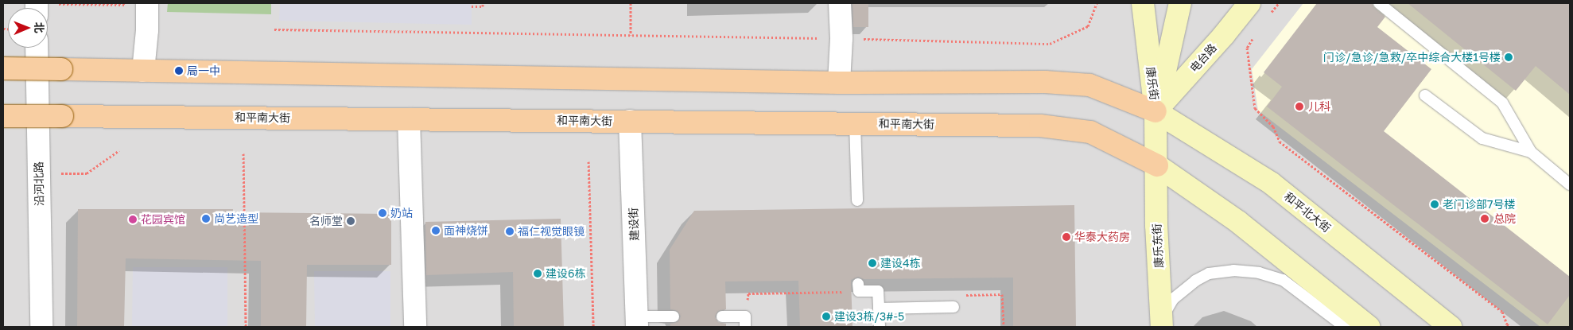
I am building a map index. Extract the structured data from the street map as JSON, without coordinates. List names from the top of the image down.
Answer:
{
  "streets": {
    "main road": [
      "电台路",
      "康乐街",
      "和平南大街",
      "和平北大街",
      "康乐东街"
    ],
    "street": ["沿河北路", "建设街"]
  },
  "crossings": [
    ["电台路", "康乐街"],
    ["电台路", "和平北大街"],
    ["康乐街", "和平南大街"],
    ["康乐街", "和平北大街"],
    ["康乐街", "康乐东街"],
    ["和平南大街", "建设街"],
    ["和平南大街", "康乐东街"]
  ],
  "places": [
    "门诊/急诊/急救/卒中综合大楼1号楼",
    "局一中",
    "儿科",
    "老门诊部7号楼",
    "奶站",
    "尚艺造型",
    "总院",
    "花园宾馆",
    "名师堂",
    "面神烧饼",
    "福仁视觉眼镜",
    "华泰大药房",
    "建设4栋",
    "建设6栋",
    "建设3栋/3#-5"
  ],
  "north": "right"
}
